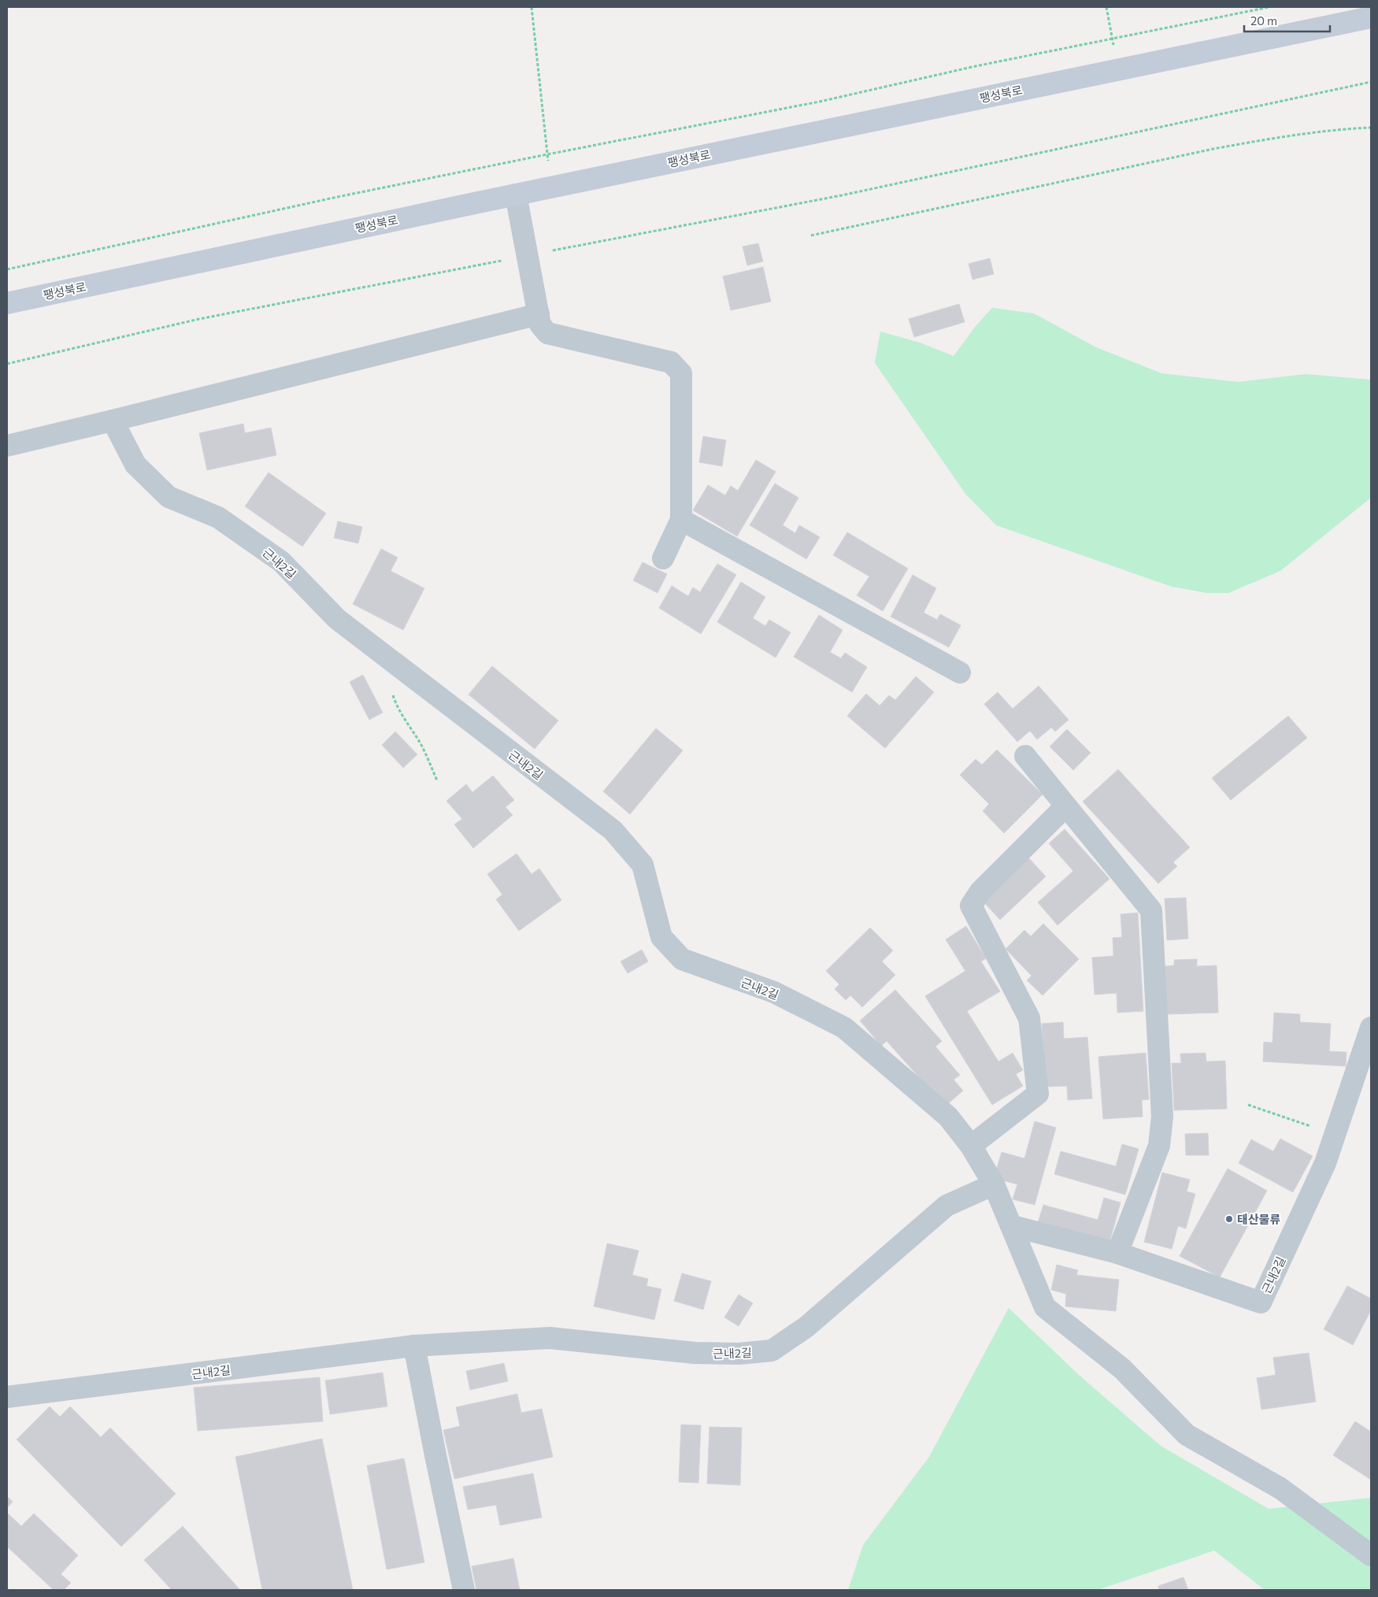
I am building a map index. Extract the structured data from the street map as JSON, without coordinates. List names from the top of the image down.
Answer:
{
  "streets": {
    "main road": ["팽성북로"],
    "street": ["근내2길"]
  },
  "places": ["태산물류"],
  "scale_bar": "20 m"
}
